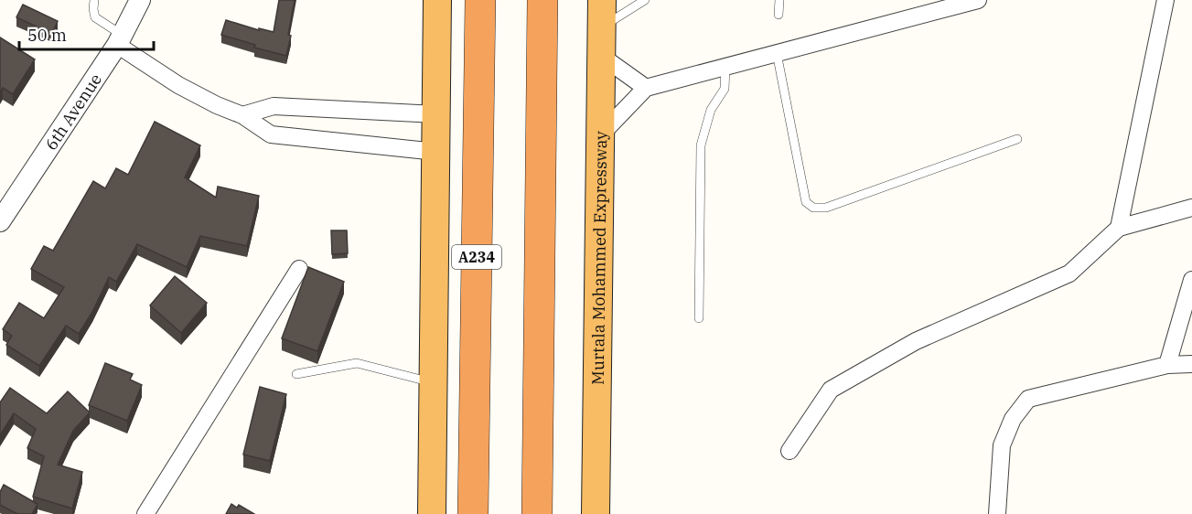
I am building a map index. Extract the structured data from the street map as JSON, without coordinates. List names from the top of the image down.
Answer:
{
  "streets": {
    "highway": ["A234", "Murtala Mohammed Expressway"],
    "street": ["6th Avenue"]
  },
  "scale_bar": "50 m"
}
